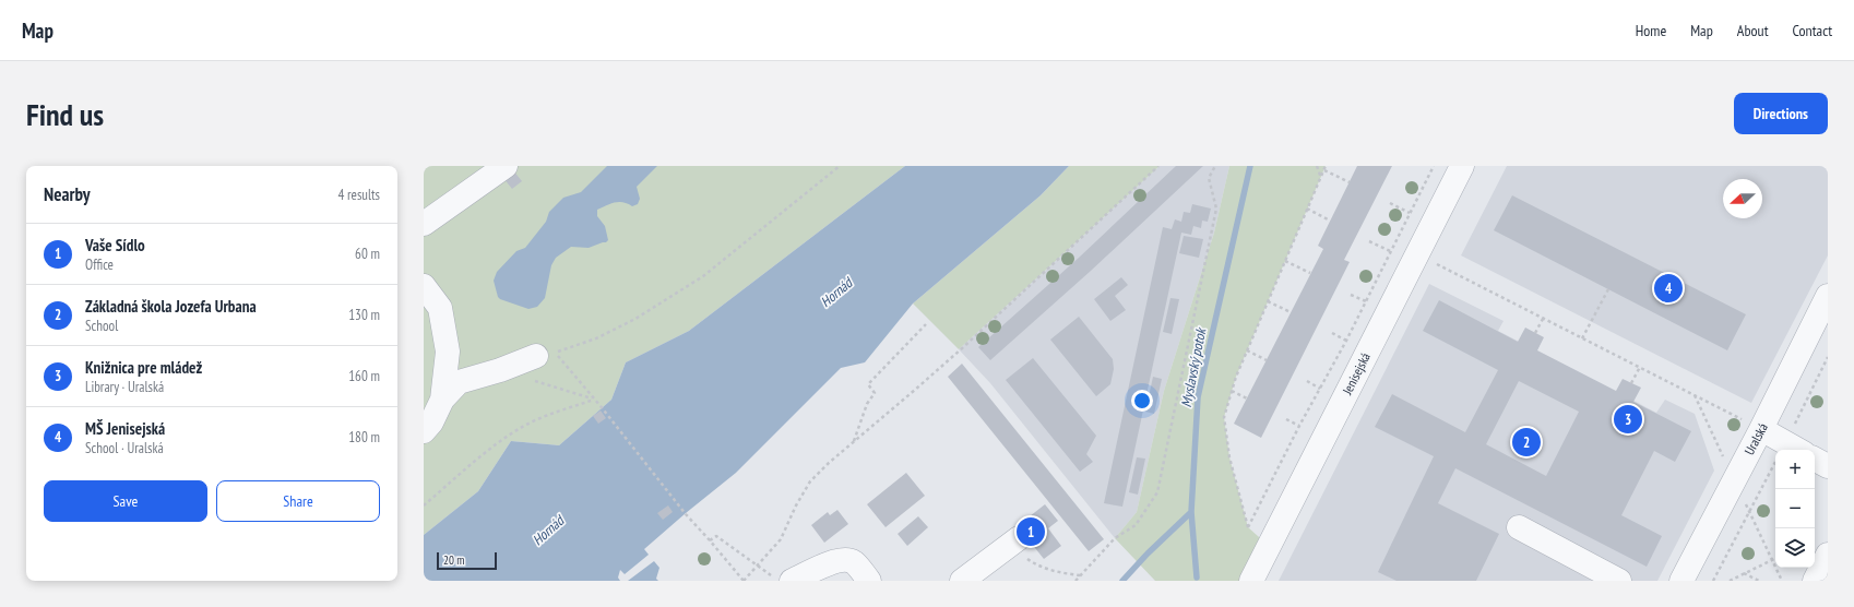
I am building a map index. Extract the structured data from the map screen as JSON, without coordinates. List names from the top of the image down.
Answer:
{
  "streets": {
    "street": ["Jenisejská", "Uralská"]
  },
  "water": ["Hornád", "Myslavský potok"],
  "scale_bar": "20 m",
  "north": "left",
  "page": {
    "header": "Map",
    "nav": [
      "Home",
      "Map",
      "About",
      "Contact"
    ],
    "buttons": [
      "Directions",
      ["Save", "Share"]
    ],
    "title": "Find us",
    "heading": ["Nearby", "4 results"],
    "list": [
      {
        "mark": "1",
        "name": "Vaše Sídlo",
        "note": "Office",
        "value": "60 m"
      },
      {
        "mark": "2",
        "name": "Základná škola Jozefa Urbana",
        "note": "School",
        "value": "130 m"
      },
      {
        "mark": "3",
        "name": "Knižnica pre mládež",
        "note": "Library · Uralská",
        "value": "160 m"
      },
      {
        "mark": "4",
        "name": "MŠ Jenisejská",
        "note": "School · Uralská",
        "value": "180 m"
      }
    ],
    "pins": [
      "4",
      "3",
      "2",
      "1"
    ],
    "map_buttons": ["+", "−"],
    "scale": "20 m"
  }
}
